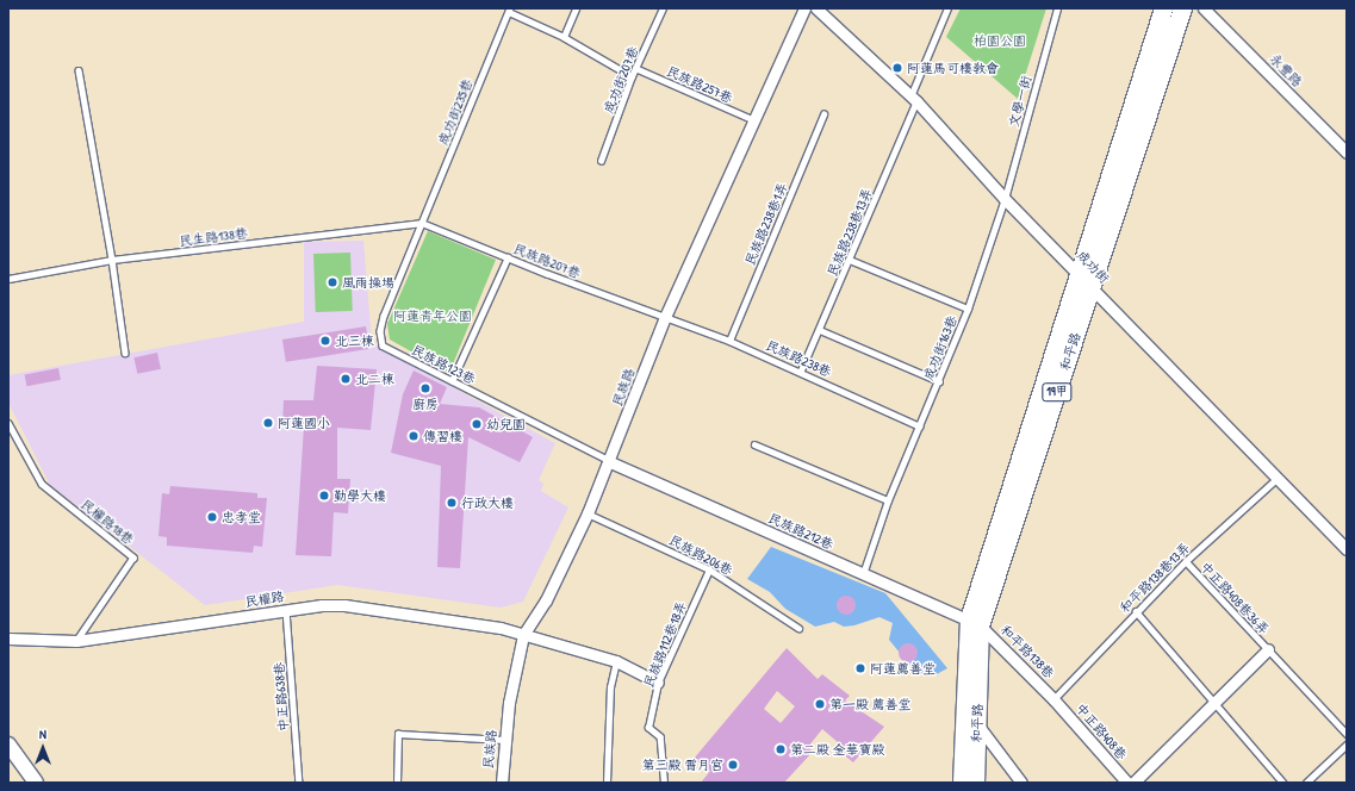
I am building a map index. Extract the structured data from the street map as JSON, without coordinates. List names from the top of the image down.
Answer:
{
  "streets": {
    "main road": ["和平路", "19甲"],
    "street": [
      "永豐路",
      "成功街",
      "民族路",
      "民族路212巷",
      "民權路",
      "和平路138巷",
      "中正路408巷"
    ],
    "lane": [
      "成功街207巷",
      "民族路257巷",
      "文學一街",
      "成功街235巷",
      "民族路238巷1弄",
      "民族路238巷13弄",
      "民生路138巷",
      "民族路207巷",
      "成功街163巷",
      "民族路238巷",
      "民族路123巷",
      "民權路18巷",
      "民族路206巷",
      "和平路138巷13弄",
      "中正路408巷36弄",
      "民族路112巷18弄",
      "中正路638巷"
    ]
  },
  "crossings": [
    ["成功街207巷", "民族路257巷"],
    ["民族路257巷", "民族路"],
    ["文學一街", "成功街"],
    ["文學一街", "成功街163巷"],
    ["成功街235巷", "民生路138巷"],
    ["成功街235巷", "民族路207巷"],
    ["成功街235巷", "民族路123巷"],
    ["民族路238巷1弄", "民族路238巷"],
    ["民族路238巷13弄", "成功街"],
    ["民族路238巷13弄", "民族路238巷"],
    ["民生路138巷", "民族路207巷"],
    ["民生路138巷", "民族路123巷"],
    ["民族路207巷", "民族路238巷"],
    ["民族路207巷", "民族路123巷"],
    ["民族路207巷", "民族路"],
    ["成功街", "成功街163巷"],
    ["成功街", "和平路"],
    ["成功街", "和平路138巷13弄"],
    ["成功街163巷", "民族路238巷"],
    ["成功街163巷", "民族路212巷"],
    ["和平路", "民族路212巷"],
    ["和平路", "和平路138巷"],
    ["民族路238巷", "民族路"],
    ["民族路123巷", "民族路"],
    ["民族路123巷", "民族路212巷"],
    ["民族路", "民族路212巷"],
    ["民族路", "民族路206巷"],
    ["民族路", "民權路"],
    ["民權路18巷", "民權路"],
    ["民族路212巷", "和平路138巷"],
    ["民族路206巷", "民族路112巷18弄"],
    ["和平路138巷13弄", "中正路408巷36弄"],
    ["和平路138巷13弄", "和平路138巷"],
    ["和平路138巷13弄", "中正路408巷"],
    ["民權路", "民族路112巷18弄"],
    ["民權路", "中正路638巷"],
    ["和平路138巷", "中正路408巷"]
  ],
  "parks": ["柏園公園", "阿蓮青年公園"],
  "places": [
    "阿蓮馬可樓教會",
    "風雨操場",
    "北三棟",
    "北二棟",
    "廚房",
    "阿蓮國小",
    "幼兒園",
    "傳習樓",
    "勤學大樓",
    "行政大樓",
    "忠孝堂",
    "阿蓮薦善堂",
    "第一殿 薦善堂",
    "第二殿 金華寶殿",
    "第三殿 霄月宮"
  ],
  "north": "top"
}
